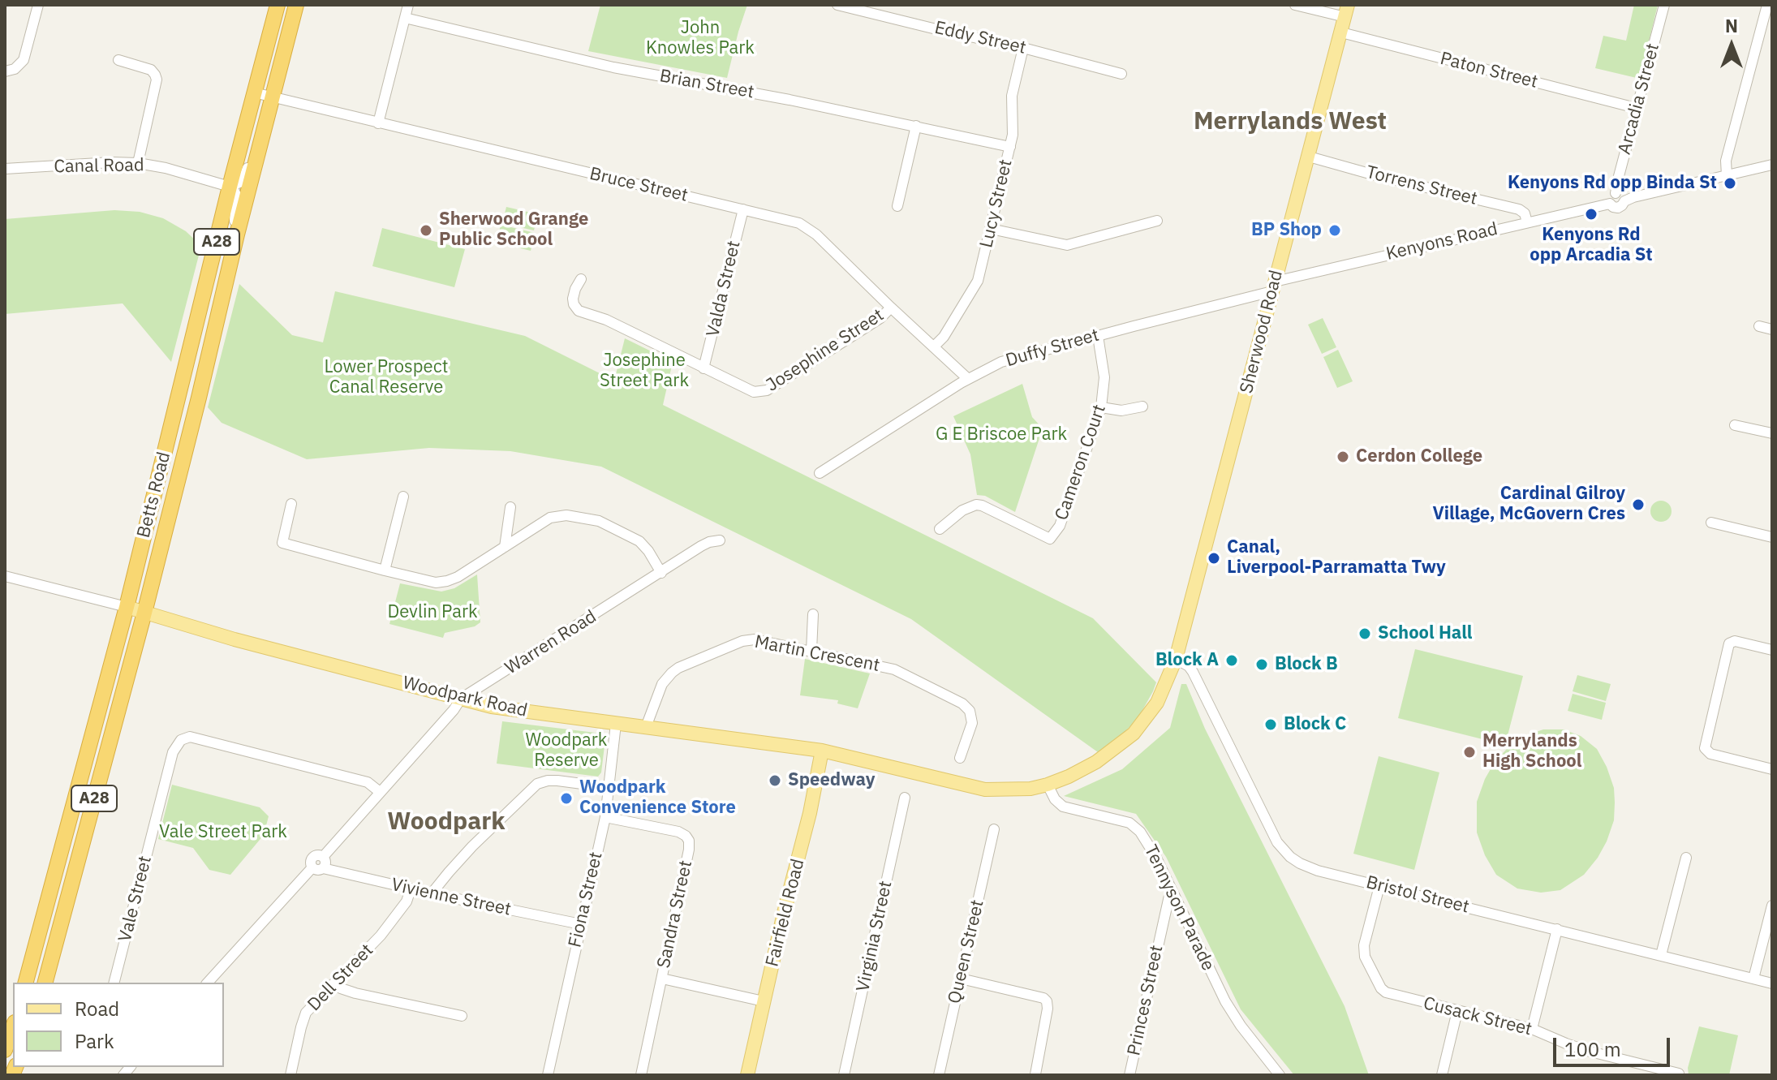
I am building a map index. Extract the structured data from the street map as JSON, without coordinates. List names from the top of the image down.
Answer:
{
  "streets": {
    "highway": ["A28", "Betts Road"],
    "main road": ["Sherwood Road", "Woodpark Road", "Fairfield Road"],
    "street": [
      "Eddy Street",
      "Paton Street",
      "Brian Street",
      "Arcadia Street",
      "Canal Road",
      "Bruce Street",
      "Torrens Street",
      "Lucy Street",
      "Kenyons Road",
      "Valda Street",
      "Duffy Street",
      "Josephine Street",
      "Cameron Court",
      "Warren Road",
      "Martin Crescent",
      "Bristol Street",
      "Vivienne Street",
      "Vale Street",
      "Fiona Street",
      "Tennyson Parade",
      "Sandra Street",
      "Virginia Street",
      "Queen Street",
      "Dell Street",
      "Princes Street",
      "Cusack Street"
    ]
  },
  "crossings": [
    ["Eddy Street", "Lucy Street"],
    ["Paton Street", "Arcadia Street"],
    ["Paton Street", "Sherwood Road"],
    ["Brian Street", "Lucy Street"],
    ["Arcadia Street", "Kenyons Road"],
    ["Canal Road", "Betts Road"],
    ["Bruce Street", "Lucy Street"],
    ["Bruce Street", "Valda Street"],
    ["Bruce Street", "Duffy Street"],
    ["Bruce Street", "Josephine Street"],
    ["Bruce Street", "Betts Road"],
    ["Torrens Street", "Kenyons Road"],
    ["Torrens Street", "Sherwood Road"],
    ["Kenyons Road", "Sherwood Road"],
    ["Kenyons Road", "Duffy Street"],
    ["Valda Street", "Josephine Street"],
    ["Sherwood Road", "Duffy Street"],
    ["Sherwood Road", "Woodpark Road"],
    ["Sherwood Road", "Bristol Street"],
    ["Sherwood Road", "Tennyson Parade"],
    ["Duffy Street", "Cameron Court"],
    ["Betts Road", "Woodpark Road"],
    ["Warren Road", "Woodpark Road"],
    ["Warren Road", "Vivienne Street"],
    ["Martin Crescent", "Woodpark Road"],
    ["Woodpark Road", "Fiona Street"],
    ["Woodpark Road", "Tennyson Parade"],
    ["Woodpark Road", "Fairfield Road"],
    ["Bristol Street", "Cusack Street"],
    ["Vivienne Street", "Fiona Street"],
    ["Vivienne Street", "Dell Street"],
    ["Fiona Street", "Sandra Street"],
    ["Tennyson Parade", "Princes Street"]
  ],
  "districts": ["Merrylands West", "Woodpark"],
  "parks": [
    "John Knowles Park",
    "Josephine Street Park",
    "Lower Prospect Canal Reserve",
    "G E Briscoe Park",
    "Devlin Park",
    "Woodpark Reserve",
    "Vale Street Park"
  ],
  "places": [
    "Kenyons Rd opp Binda St",
    "Kenyons Rd opp Arcadia St",
    "Sherwood Grange Public School",
    "BP Shop",
    "Cerdon College",
    "Cardinal Gilroy Village, McGovern Cres",
    "Canal, Liverpool-Parramatta Twy",
    "School Hall",
    "Block A",
    "Block B",
    "Block C",
    "Merrylands High School",
    "Speedway",
    "Woodpark Convenience Store"
  ],
  "legend": ["Road", "Park"],
  "scale_bar": "100 m",
  "north": "top"
}
